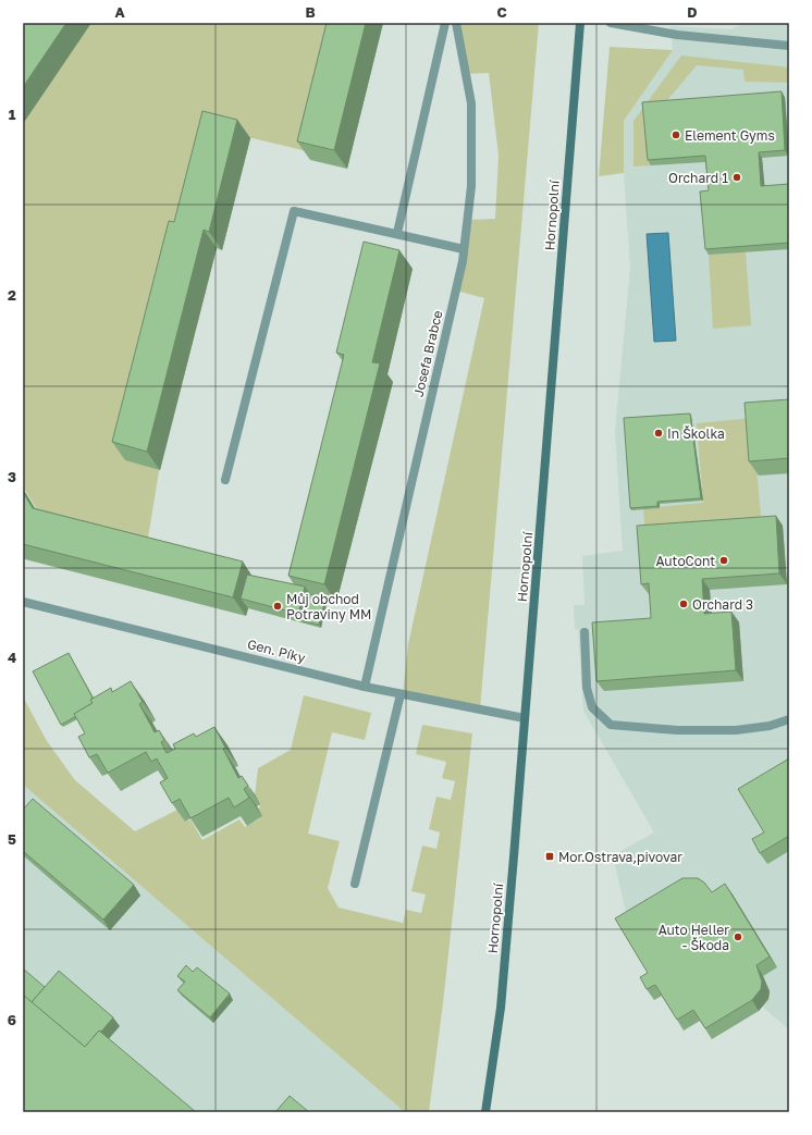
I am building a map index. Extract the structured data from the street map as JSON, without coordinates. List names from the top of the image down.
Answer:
{
  "streets": {
    "street": ["Hornopolní", "Josefa Brabce", "Gen. Píky"]
  },
  "crossings": [
    ["Hornopolní", "Gen. Píky"],
    ["Josefa Brabce", "Gen. Píky"]
  ],
  "places": {
    "other": [
      "Element Gyms",
      "Orchard 1",
      "In Školka",
      "AutoCont",
      "Orchard 3",
      "Můj obchod Potraviny MM",
      "Auto Heller - Škoda"
    ],
    "transit": ["Mor.Ostrava,pivovar"]
  },
  "grid": {
    "columns": [
      "A",
      "B",
      "C",
      "D"
    ],
    "rows": [
      "1",
      "2",
      "3",
      "4",
      "5",
      "6"
    ]
  }
}
